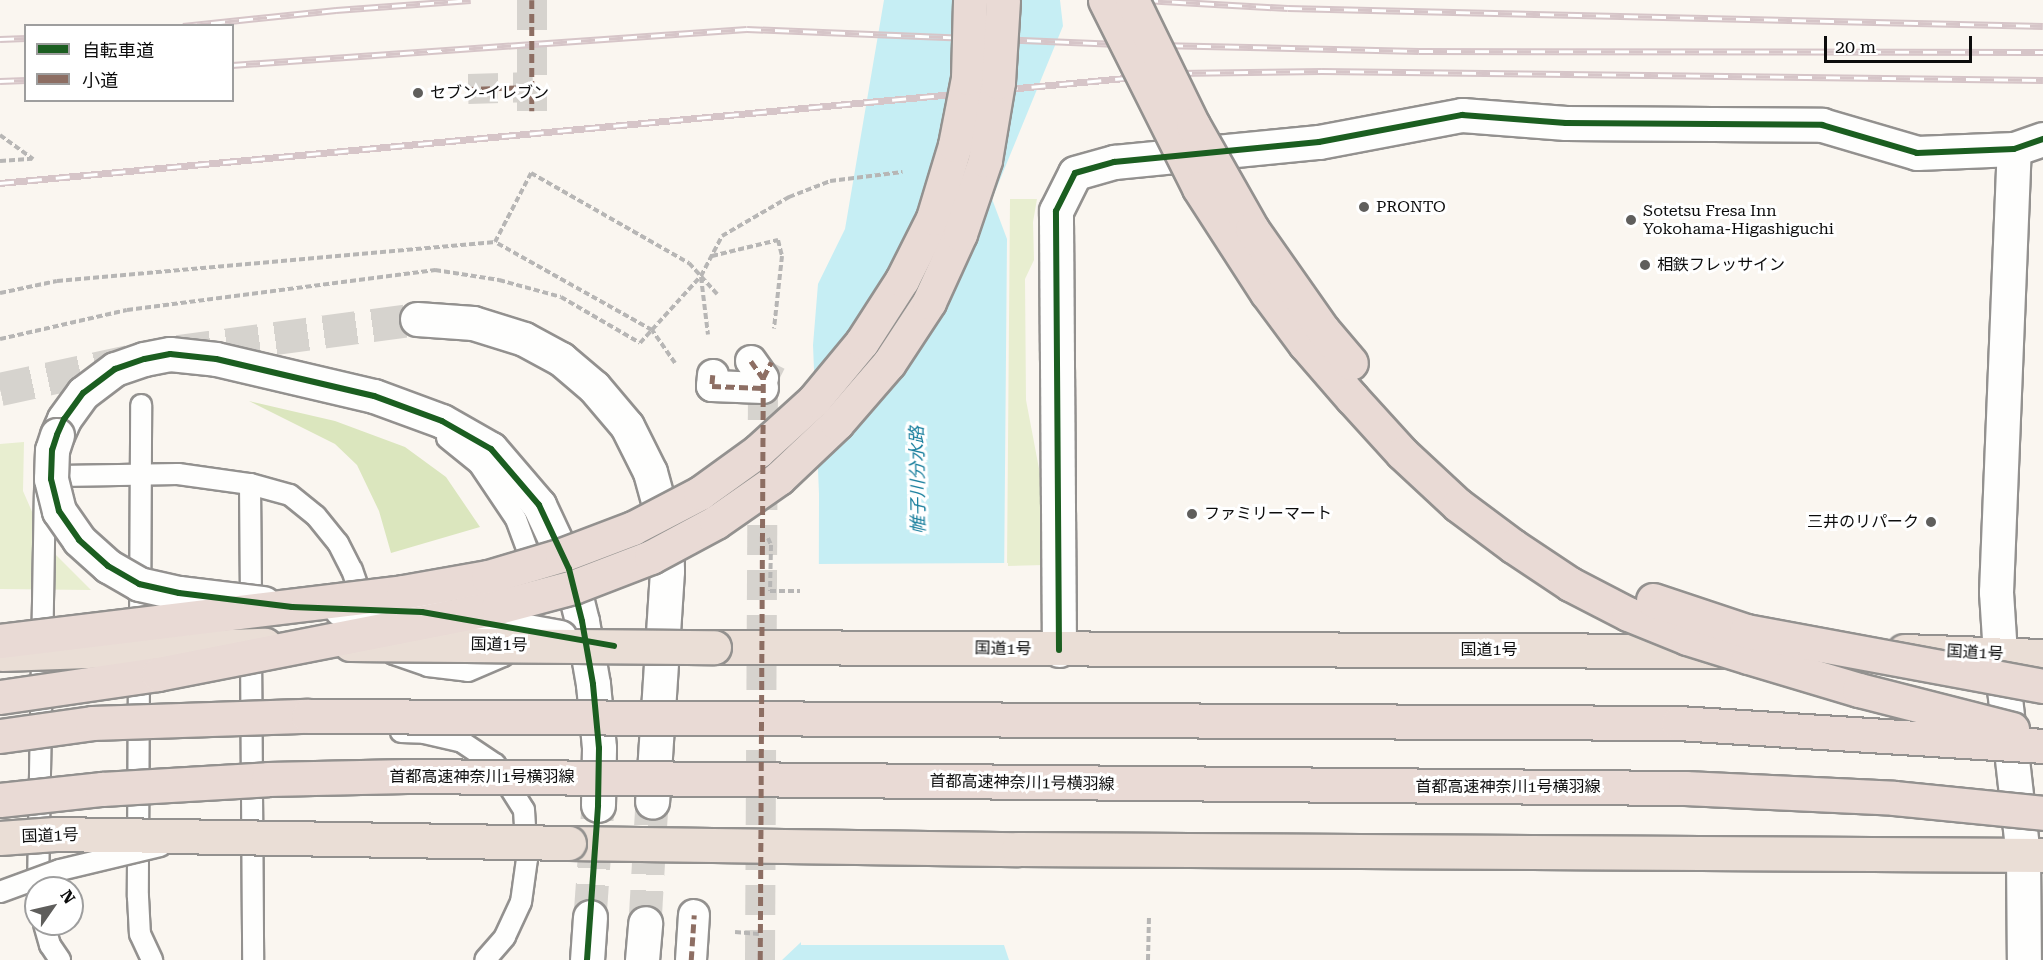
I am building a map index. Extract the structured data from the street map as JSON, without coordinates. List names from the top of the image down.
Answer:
{
  "streets": {
    "highway": ["国道1号", "首都高速神奈川1号横羽線"]
  },
  "water": ["帷子川分水路"],
  "places": [
    "セブン-イレブン",
    "PRONTO",
    "Sotetsu Fresa Inn Yokohama-Higashiguchi",
    "相鉄フレッサイン",
    "ファミリーマート",
    "三井のリパーク"
  ],
  "legend": ["自転車道", "小道"],
  "scale_bar": "20 m",
  "north": "top right"
}
